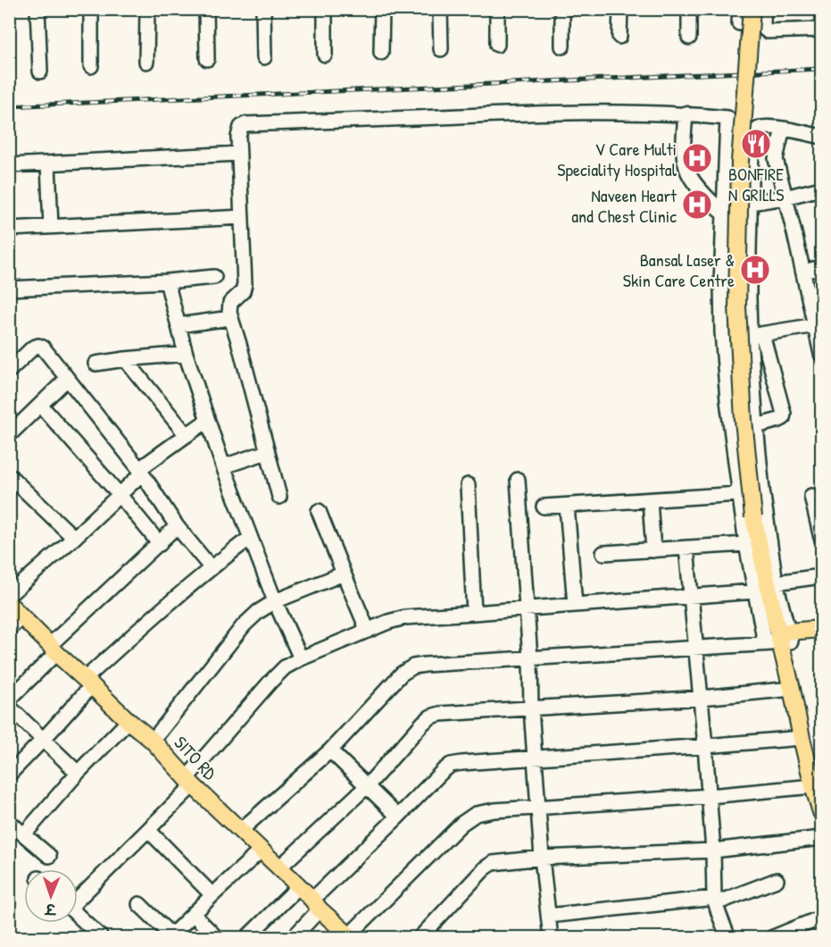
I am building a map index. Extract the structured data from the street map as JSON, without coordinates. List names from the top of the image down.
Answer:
{
  "streets": {
    "main road": ["SITO RD"]
  },
  "places": {
    "restaurant": ["BONFIRE N GRILLS"],
    "hospital": ["V Care Multi Speciality Hospital", "Naveen Heart and Chest Clinic", "Bansal Laser & Skin Care Centre"]
  },
  "north": "bottom"
}
